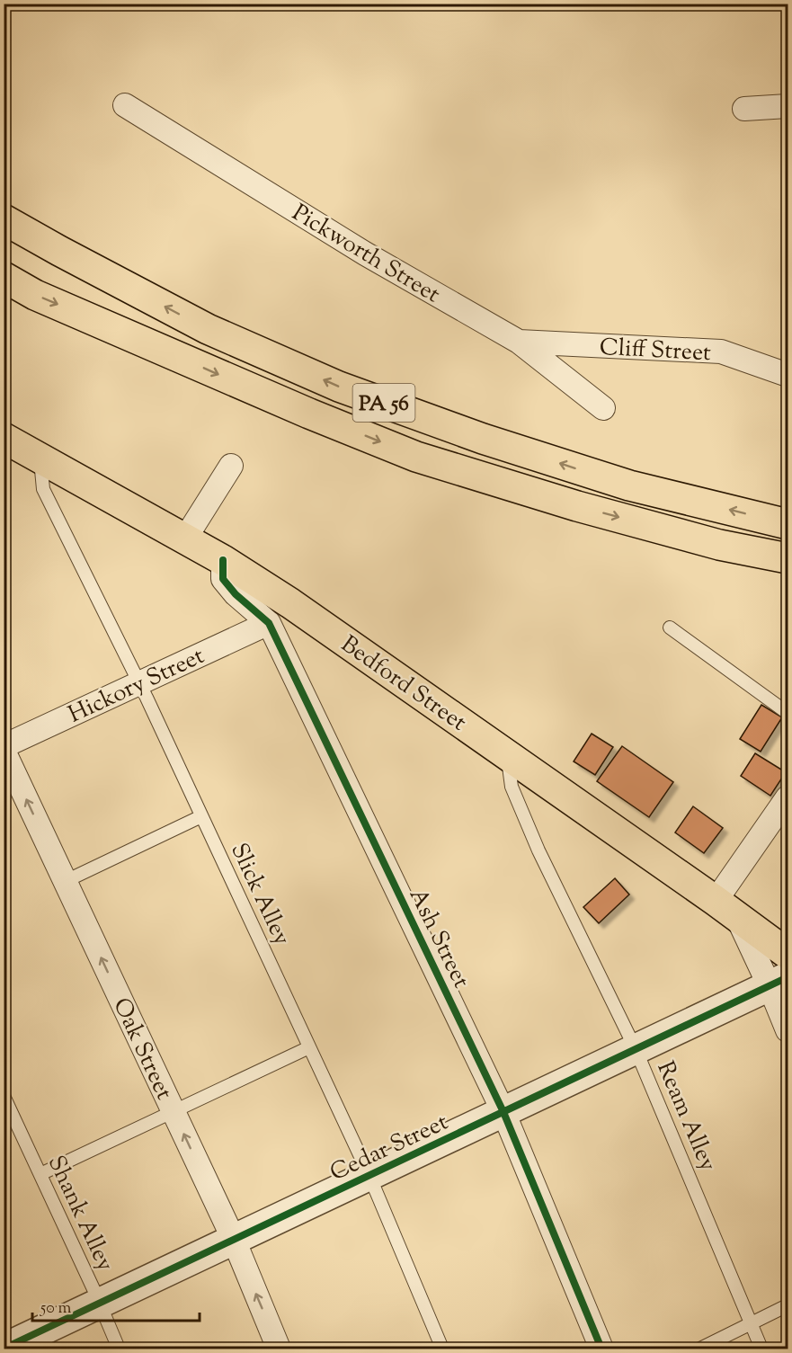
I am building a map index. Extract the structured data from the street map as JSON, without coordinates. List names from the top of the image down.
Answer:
{
  "streets": {
    "main road": ["PA 56", "Bedford Street"],
    "street": [
      "Pickworth Street",
      "Cliff Street",
      "Hickory Street",
      "Ash Street",
      "Oak Street",
      "Cedar Street"
    ],
    "lane": ["Slick Alley", "Ream Alley", "Shank Alley"]
  },
  "crossings": [
    ["Pickworth Street", "Cliff Street"],
    ["Bedford Street", "Slick Alley"],
    ["Bedford Street", "Ash Street"],
    ["Bedford Street", "Ream Alley"],
    ["Hickory Street", "Slick Alley"],
    ["Hickory Street", "Ash Street"],
    ["Slick Alley", "Cedar Street"],
    ["Ash Street", "Cedar Street"],
    ["Oak Street", "Cedar Street"],
    ["Ream Alley", "Cedar Street"],
    ["Cedar Street", "Shank Alley"]
  ],
  "one_way": ["Oak Street"],
  "scale_bar": "50 m"
}
